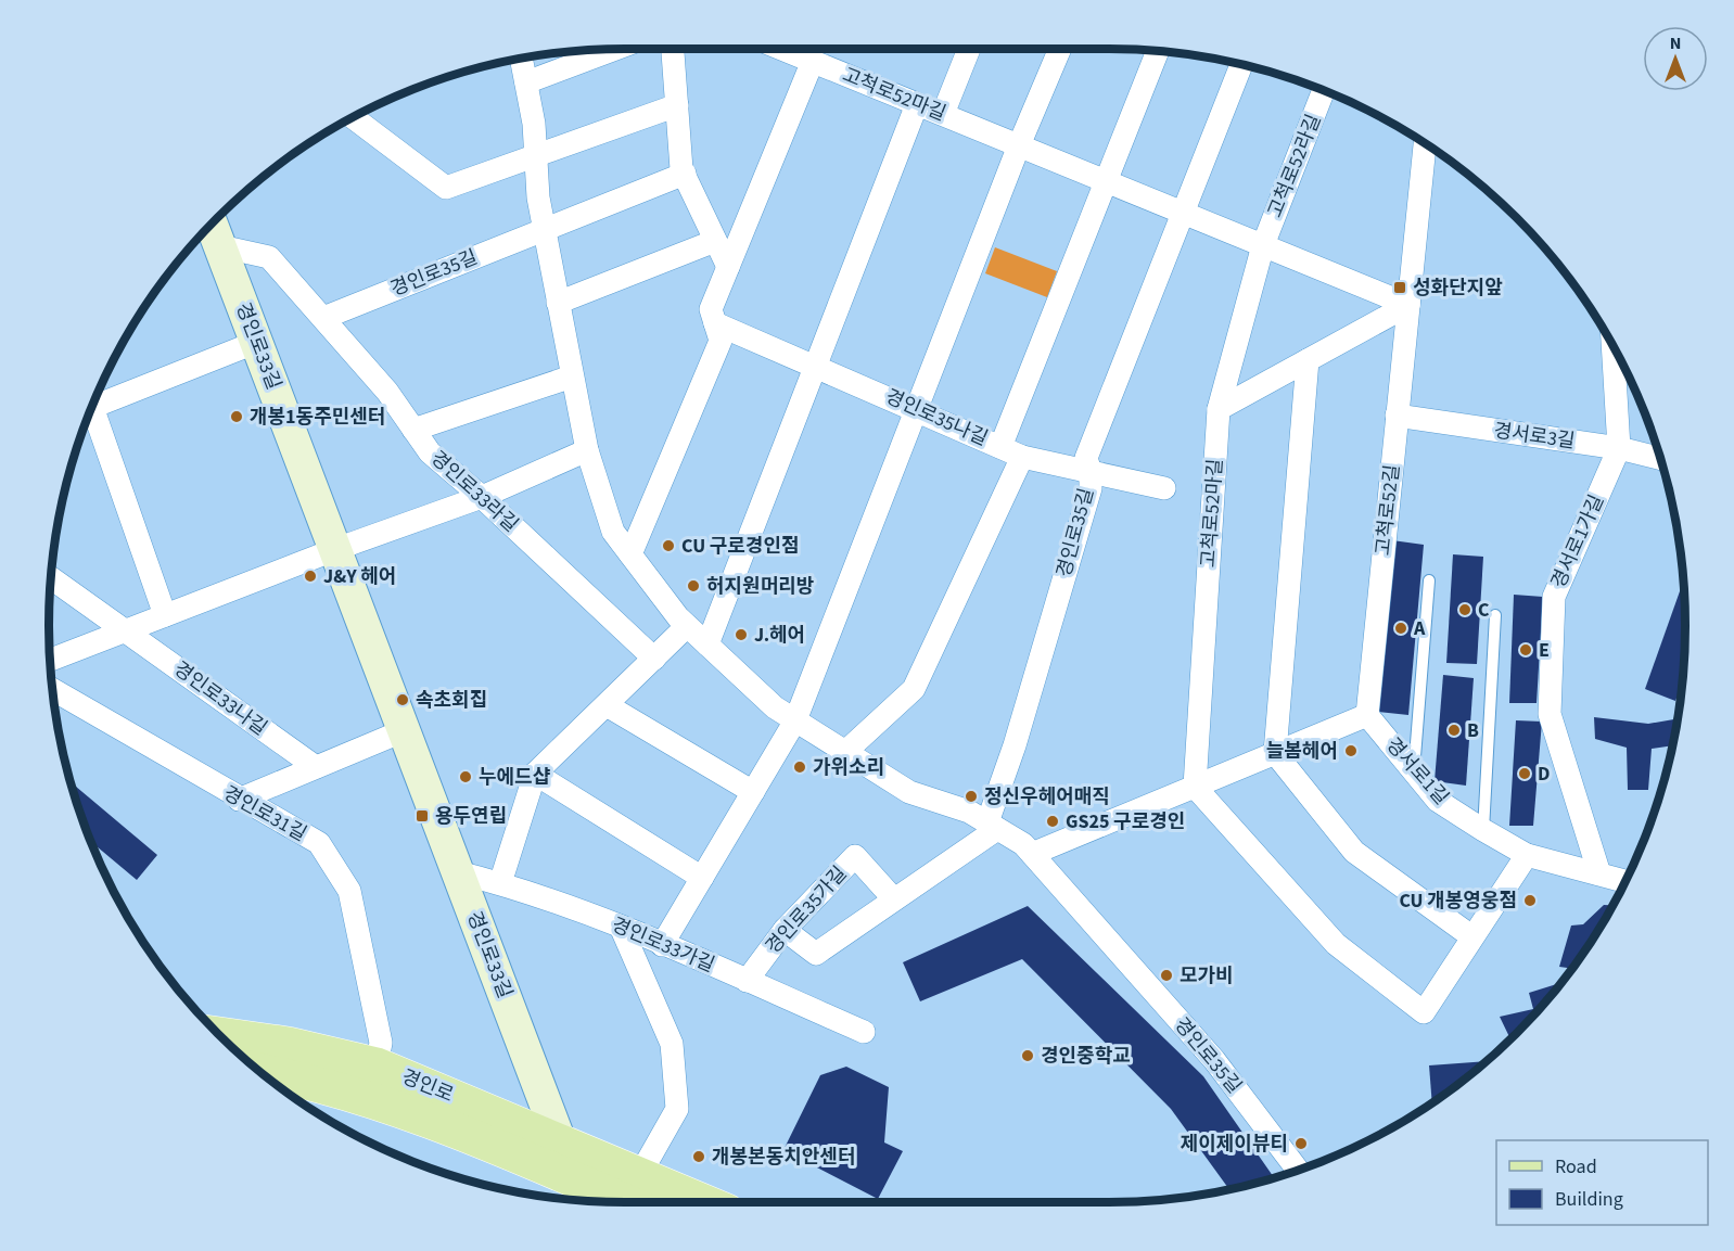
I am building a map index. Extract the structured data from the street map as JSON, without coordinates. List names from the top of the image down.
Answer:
{
  "streets": {
    "main road": ["경인로"],
    "street": [
      "고척로52마길",
      "고척로52라길",
      "경인로35길",
      "경인로33길",
      "경인로35나길",
      "경서로3길",
      "경인로33라길",
      "고척로52길",
      "경서로1가길",
      "경인로33나길",
      "경서로1길",
      "경인로31길",
      "경인로35가길",
      "경인로33가길"
    ]
  },
  "crossings": [
    ["고척로52마길", "고척로52라길"],
    ["고척로52마길", "경인로35길"],
    ["고척로52마길", "고척로52길"],
    ["경인로35길", "경인로35나길"],
    ["경인로35길", "경인로33라길"],
    ["경인로33길", "경인로33라길"],
    ["경인로33길", "경인로33가길"],
    ["경인로33길", "경인로"],
    ["경서로3길", "고척로52길"],
    ["경서로3길", "경서로1가길"],
    ["고척로52길", "경서로1길"],
    ["경서로1가길", "경서로1길"],
    ["경인로31길", "경인로"],
    ["경인로35가길", "경인로33가길"]
  ],
  "places": {
    "transit": ["성화단지앞", "용두연립"],
    "other": [
      "개봉1동주민센터",
      "CU 구로경인점",
      "J&Y 헤어",
      "허지원머리방",
      "C",
      "A",
      "J.헤어",
      "E",
      "속초회집",
      "B",
      "늘봄헤어",
      "가위소리",
      "D",
      "누에드샵",
      "정신우헤어매직",
      "GS25 구로경인",
      "CU 개봉영웅점",
      "모가비",
      "경인중학교",
      "제이제이뷰티",
      "개봉본동치안센터"
    ]
  },
  "legend": ["Road", "Building"],
  "north": "top"
}
